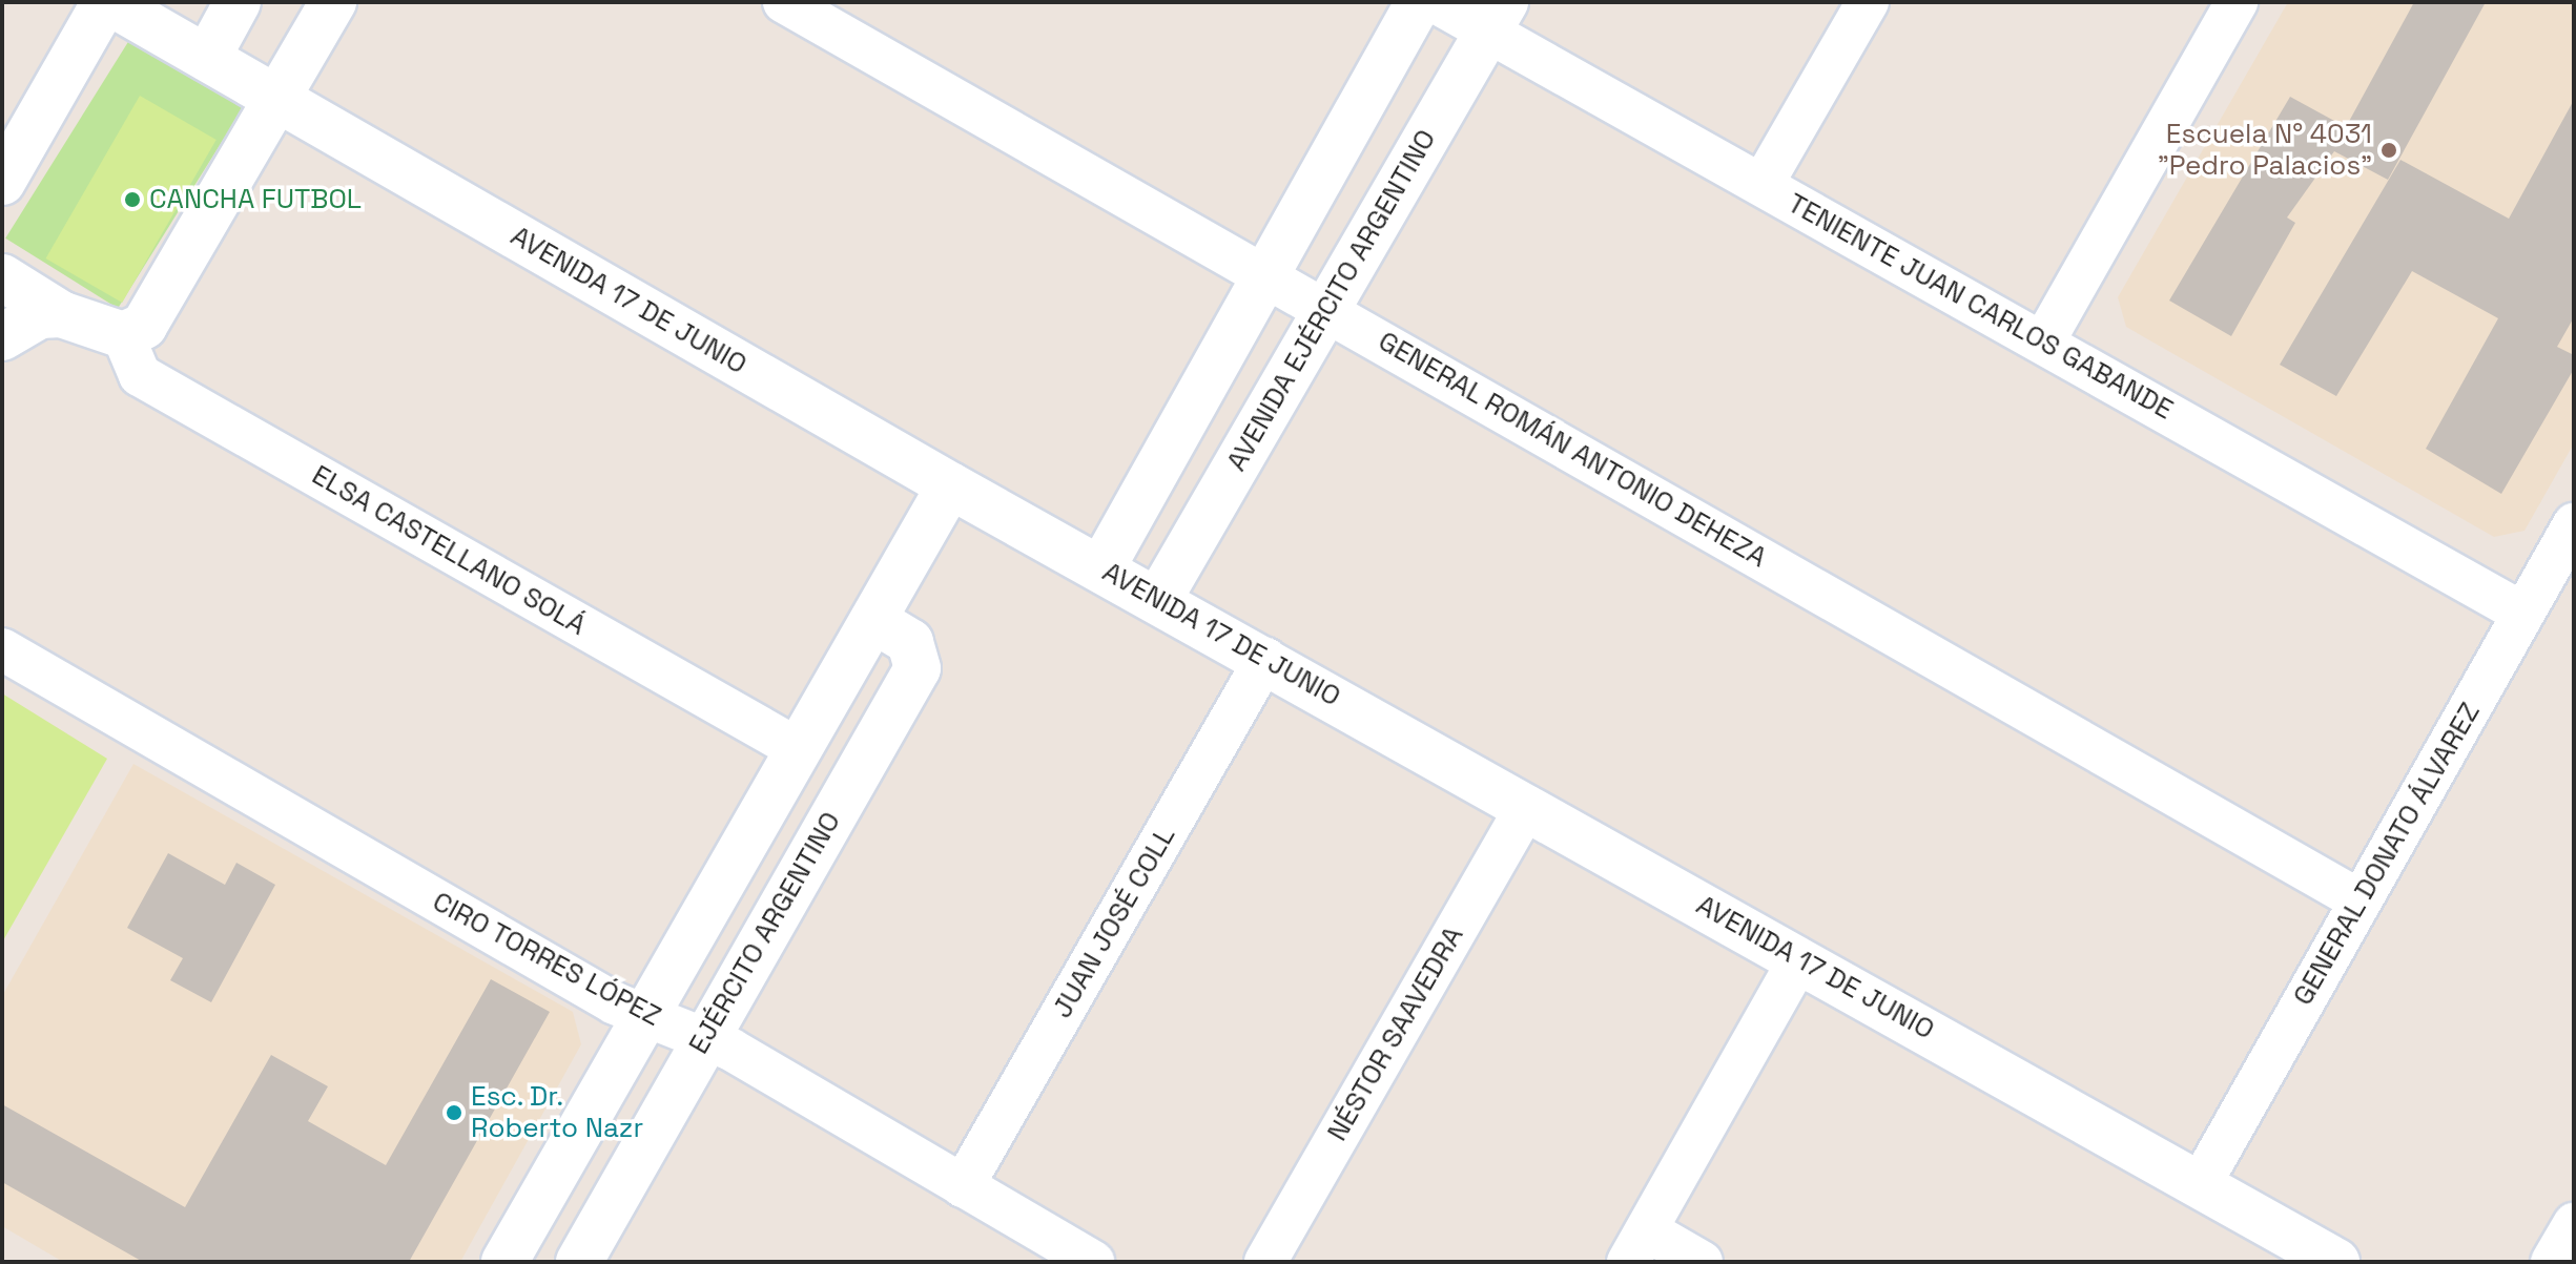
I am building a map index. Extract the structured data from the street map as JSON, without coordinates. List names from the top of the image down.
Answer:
{
  "streets": {
    "street": [
      "AVENIDA 17 DE JUNIO",
      "AVENIDA EJÉRCITO ARGENTINO",
      "TENIENTE JUAN CARLOS GABANDE",
      "GENERAL ROMÁN ANTONIO DEHEZA",
      "ELSA CASTELLANO SOLÁ",
      "GENERAL DONATO ÁLVAREZ",
      "JUAN JOSÉ COLL",
      "EJÉRCITO ARGENTINO",
      "CIRO TORRES LÓPEZ",
      "NÉSTOR SAAVEDRA"
    ]
  },
  "crossings": [
    ["AVENIDA 17 DE JUNIO", "AVENIDA EJÉRCITO ARGENTINO"],
    ["AVENIDA 17 DE JUNIO", "GENERAL DONATO ÁLVAREZ"],
    ["AVENIDA 17 DE JUNIO", "JUAN JOSÉ COLL"],
    ["AVENIDA 17 DE JUNIO", "NÉSTOR SAAVEDRA"],
    ["AVENIDA EJÉRCITO ARGENTINO", "TENIENTE JUAN CARLOS GABANDE"],
    ["AVENIDA EJÉRCITO ARGENTINO", "GENERAL ROMÁN ANTONIO DEHEZA"],
    ["TENIENTE JUAN CARLOS GABANDE", "GENERAL DONATO ÁLVAREZ"],
    ["GENERAL ROMÁN ANTONIO DEHEZA", "GENERAL DONATO ÁLVAREZ"],
    ["JUAN JOSÉ COLL", "CIRO TORRES LÓPEZ"],
    ["EJÉRCITO ARGENTINO", "CIRO TORRES LÓPEZ"]
  ],
  "places": ["Escuela N° 4031 \"Pedro Palacios\"", "CANCHA FUTBOL", "Esc. Dr. Roberto Nazr"]
}
